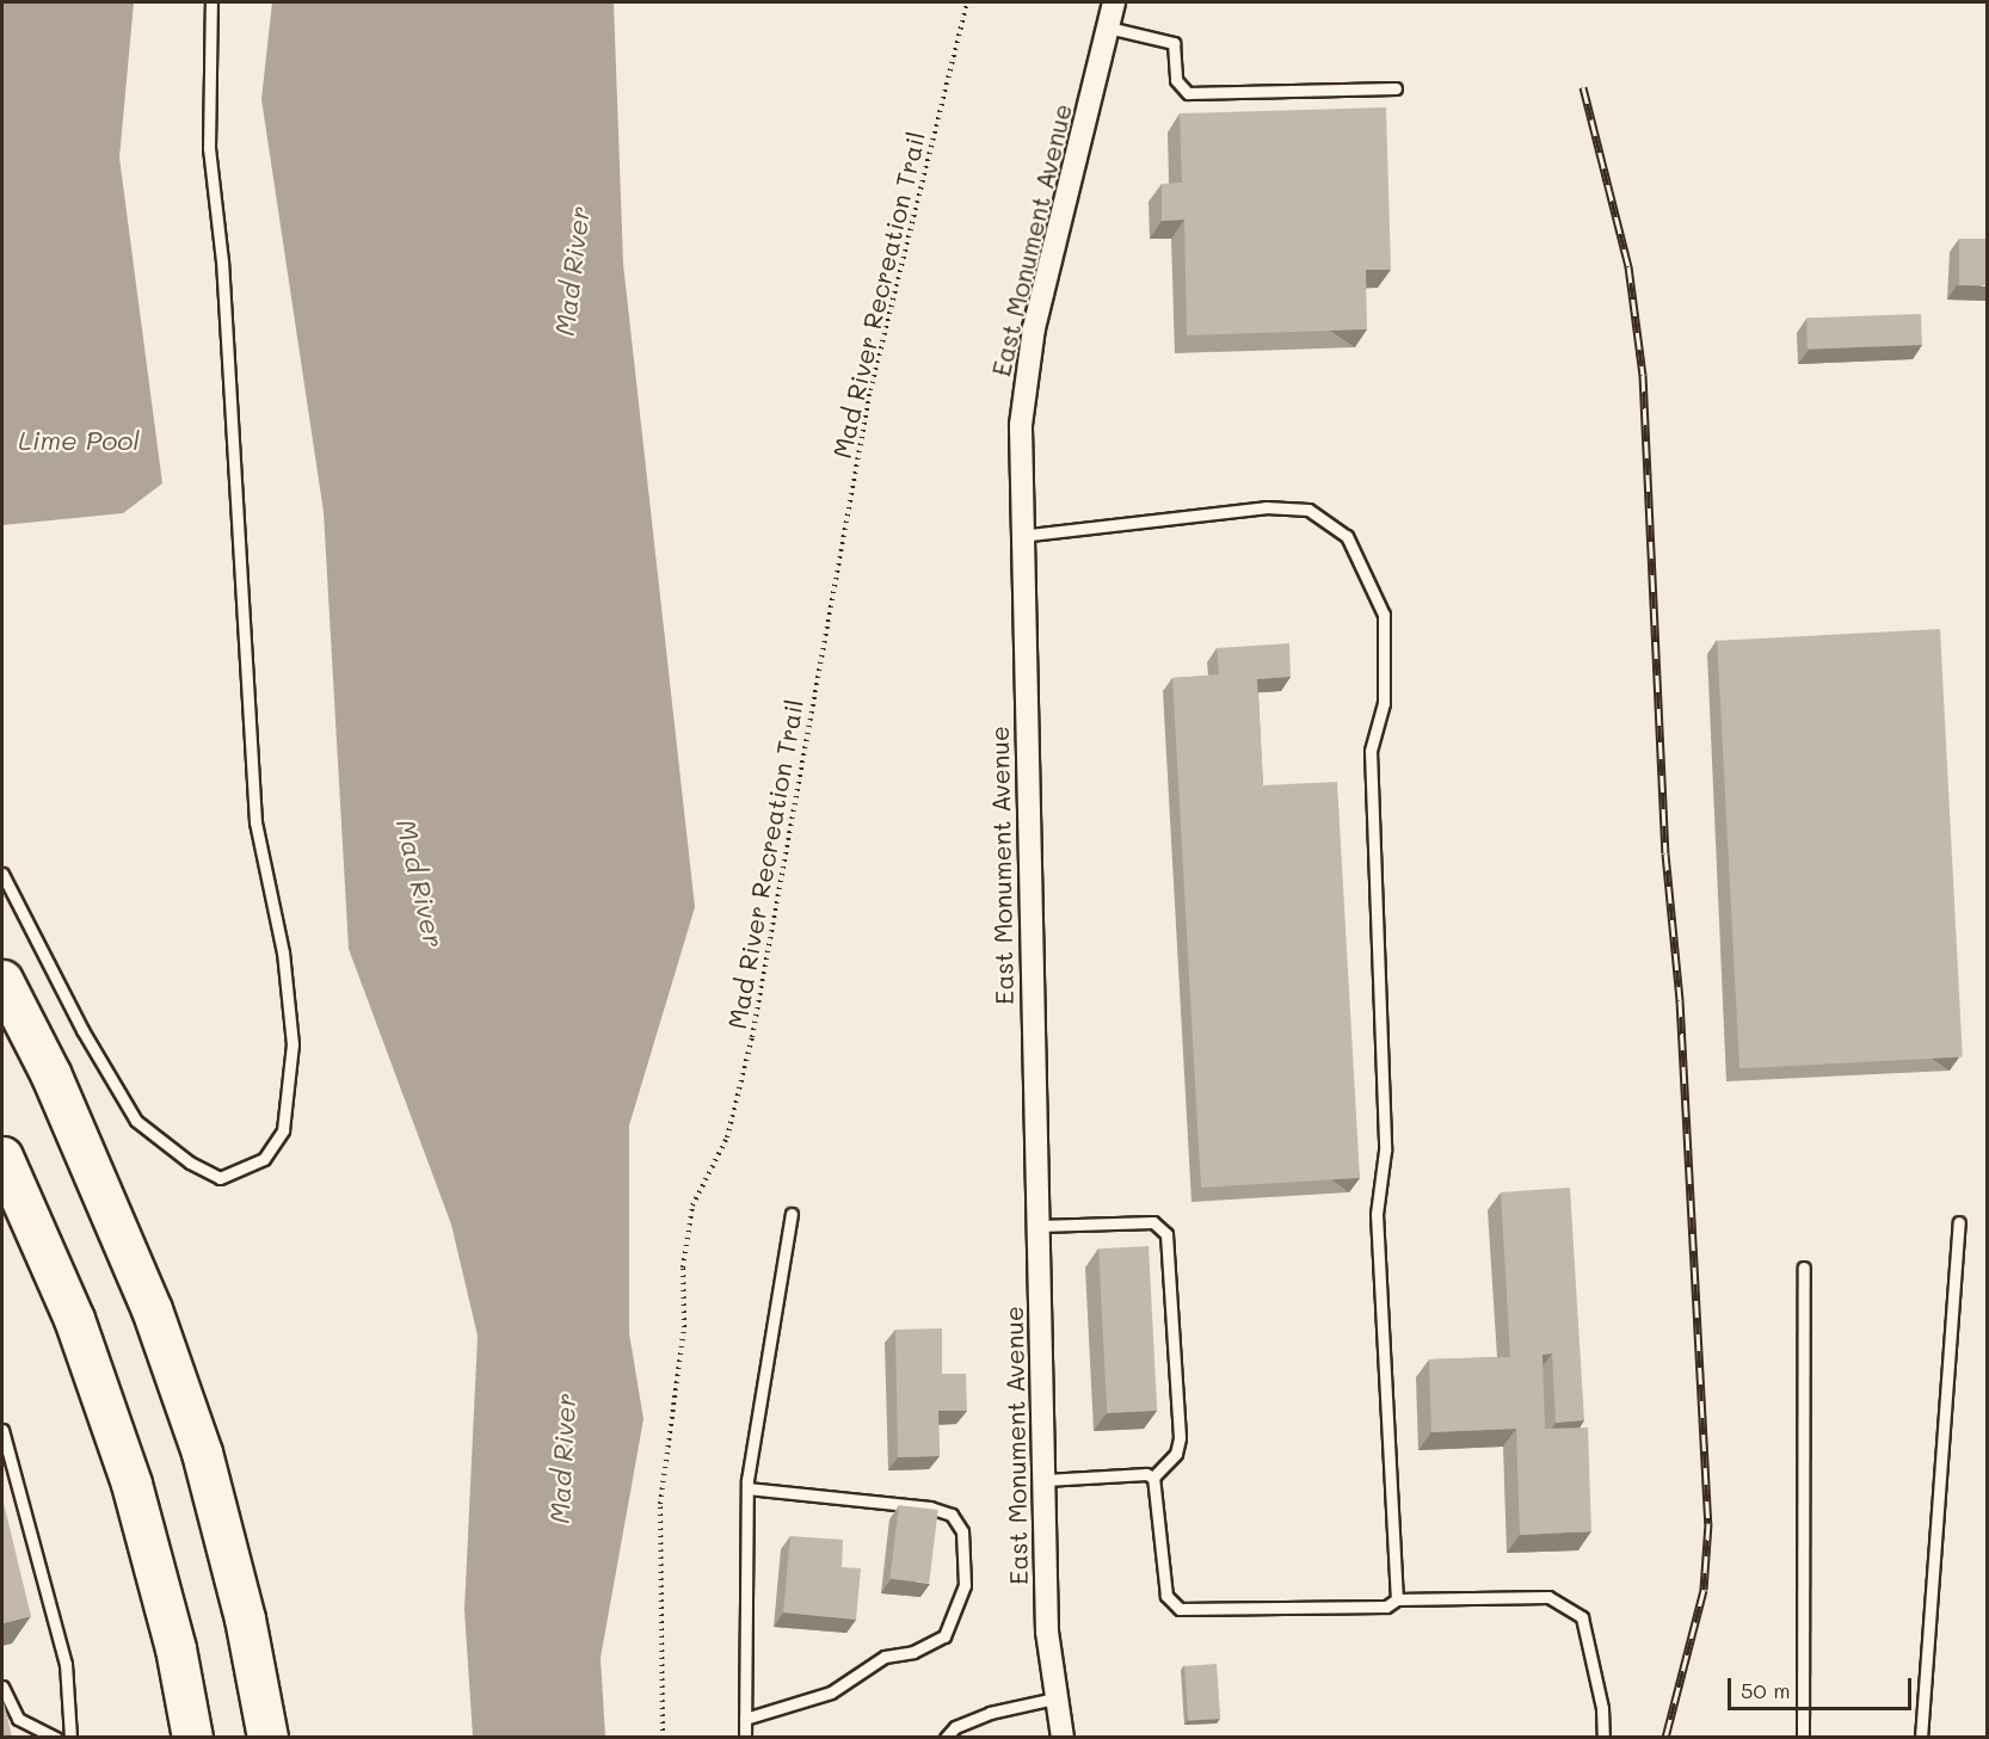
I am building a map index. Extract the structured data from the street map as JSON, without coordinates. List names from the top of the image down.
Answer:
{
  "streets": {
    "street": ["East Monument Avenue"],
    "path": ["Mad River Recreation Trail"]
  },
  "water": ["Mad River", "Lime Pool"],
  "scale_bar": "50 m"
}
